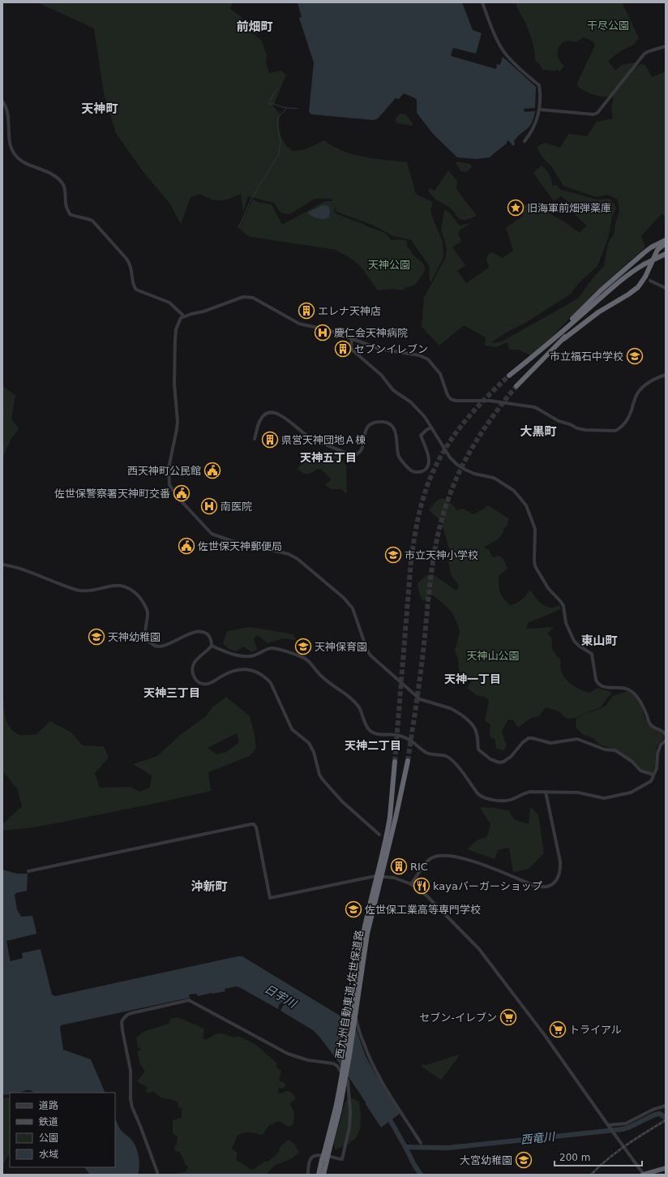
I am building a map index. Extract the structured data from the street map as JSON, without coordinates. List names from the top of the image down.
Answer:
{
  "streets": {
    "highway": ["西九州自動車道;佐世保道路"]
  },
  "districts": [
    "前畑町",
    "天神町",
    "大黒町",
    "天神五丁目",
    "東山町",
    "天神一丁目",
    "天神三丁目",
    "天神二丁目",
    "沖新町"
  ],
  "water": ["日宇川", "西竜川"],
  "parks": ["干尽公園", "天神公園", "天神山公園"],
  "places": {
    "place": ["旧海軍前畑弾薬庫"],
    "building": [
      "エレナ天神店",
      "セブンイレブン",
      "県営天神団地Ａ棟",
      "RIC"
    ],
    "hospital": ["慶仁会天神病院", "南医院"],
    "school or university": [
      "市立福石中学校",
      "市立天神小学校",
      "天神幼稚園",
      "天神保育園",
      "佐世保工業高等専門学校",
      "大宮幼稚園"
    ],
    "public building": ["西天神町公民館", "佐世保警察署天神町交番", "佐世保天神郵便局"],
    "restaurant": ["kayaバーガーショップ"],
    "supermarket": ["セブン-イレブン", "トライアル"]
  },
  "legend": [
    "道路",
    "鉄道",
    "公園",
    "水域"
  ],
  "scale_bar": "200 m"
}
